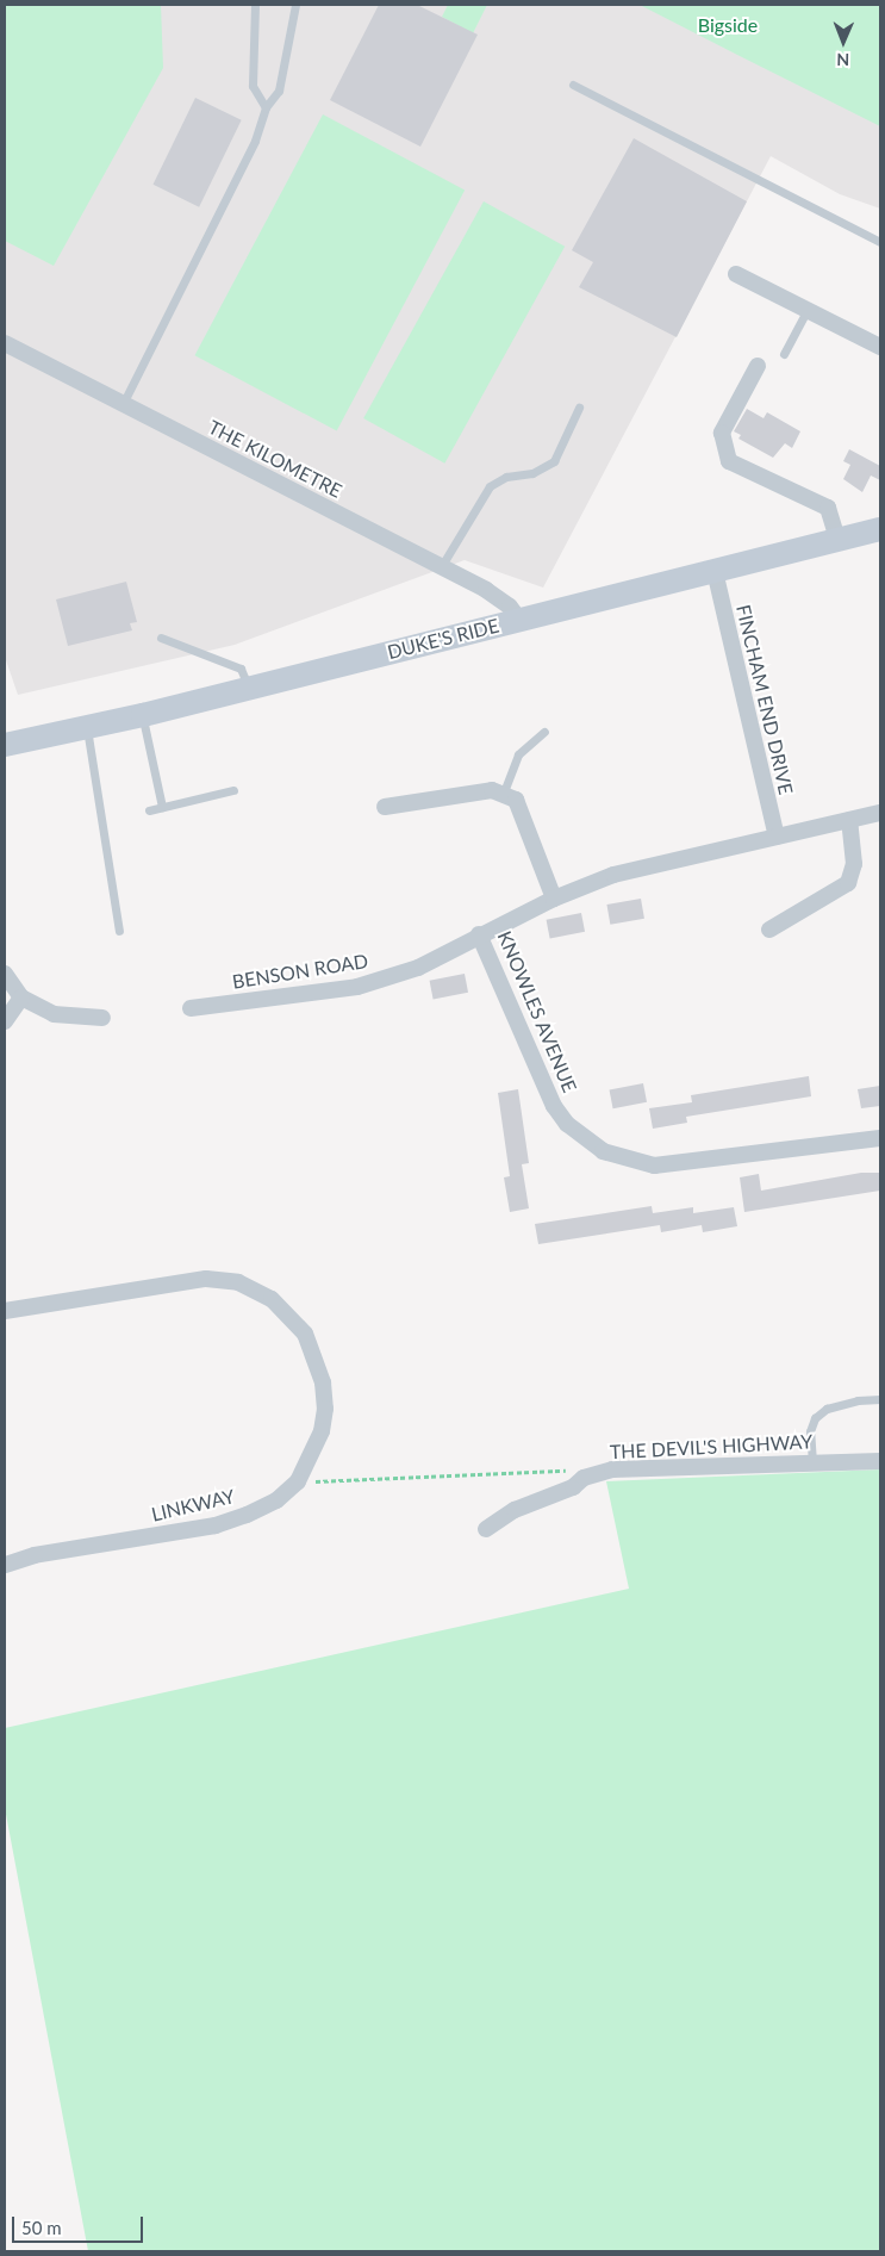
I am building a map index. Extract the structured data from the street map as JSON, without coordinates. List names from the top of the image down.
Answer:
{
  "streets": {
    "main road": ["DUKE'S RIDE"],
    "street": [
      "THE KILOMETRE",
      "FINCHAM END DRIVE",
      "BENSON ROAD",
      "KNOWLES AVENUE",
      "THE DEVIL'S HIGHWAY",
      "LINKWAY"
    ]
  },
  "crossings": [
    ["THE KILOMETRE", "DUKE'S RIDE"],
    ["DUKE'S RIDE", "FINCHAM END DRIVE"],
    ["FINCHAM END DRIVE", "KNOWLES AVENUE"],
    ["BENSON ROAD", "KNOWLES AVENUE"]
  ],
  "parks": ["Bigside"],
  "scale_bar": "50 m",
  "north": "bottom"
}
